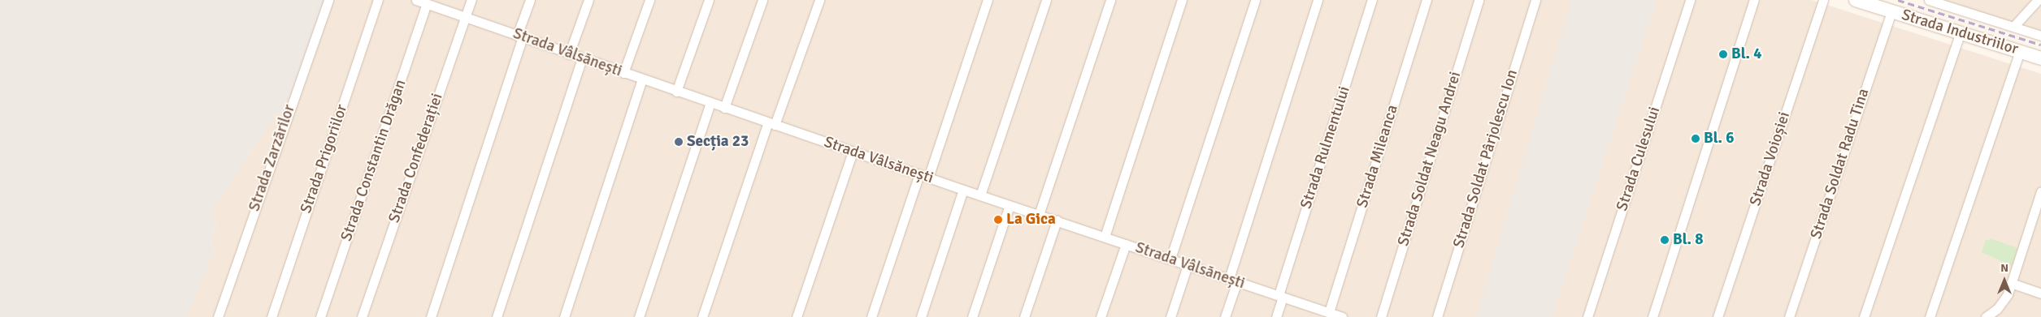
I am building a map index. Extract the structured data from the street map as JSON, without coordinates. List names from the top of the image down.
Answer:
{
  "streets": {
    "main road": ["Strada Industriilor"],
    "street": [
      "Strada Vâlsănești",
      "Strada Rulmentului",
      "Strada Mileanca",
      "Strada Zarzărilor",
      "Strada Confederației",
      "Strada Prigoriilor",
      "Strada Soldat Neagu Andrei",
      "Strada Soldat Pârjolescu Ion",
      "Strada Culesului",
      "Strada Voioșiei",
      "Strada Constantin Drăgan",
      "Strada Soldat Radu Tina"
    ]
  },
  "crossings": [
    ["Strada Industriilor", "Strada Soldat Radu Tina"],
    ["Strada Vâlsănești", "Strada Rulmentului"],
    ["Strada Vâlsănești", "Strada Mileanca"],
    ["Strada Vâlsănești", "Strada Confederației"],
    ["Strada Vâlsănești", "Strada Constantin Drăgan"]
  ],
  "places": [
    "Bl. 4",
    "Bl. 6",
    "Secția 23",
    "La Gica",
    "Bl. 8"
  ],
  "north": "top"
}
